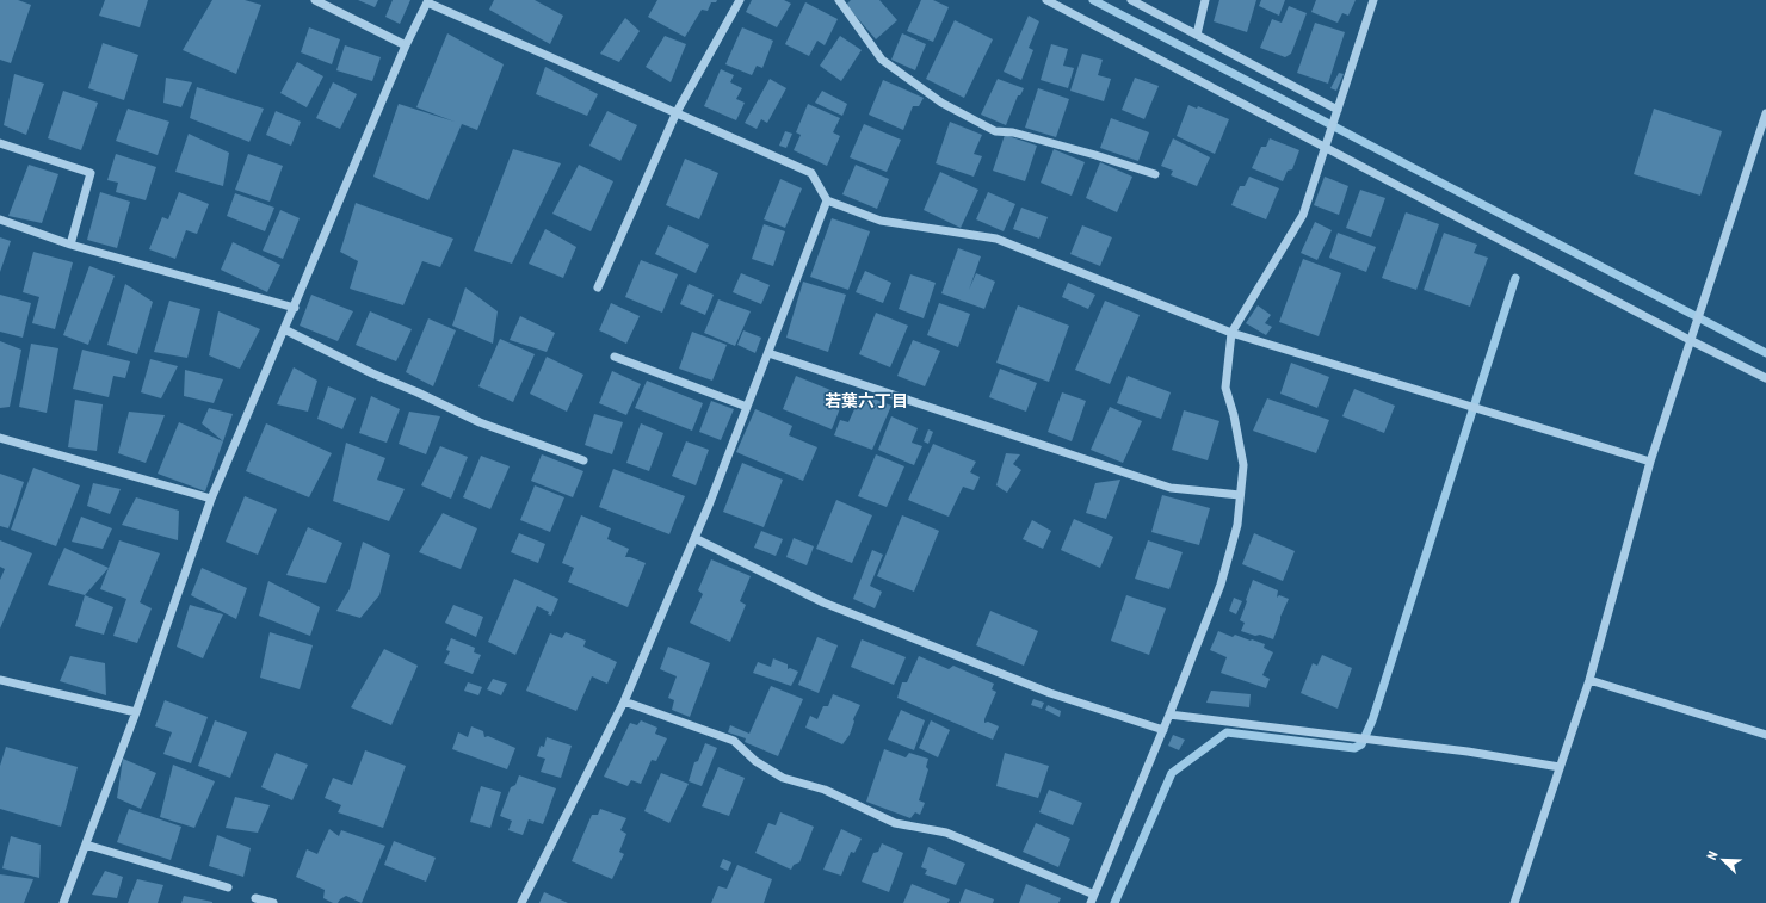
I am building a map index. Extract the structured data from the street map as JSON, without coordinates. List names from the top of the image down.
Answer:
{
  "districts": ["若葉六丁目"],
  "north": "top left"
}
